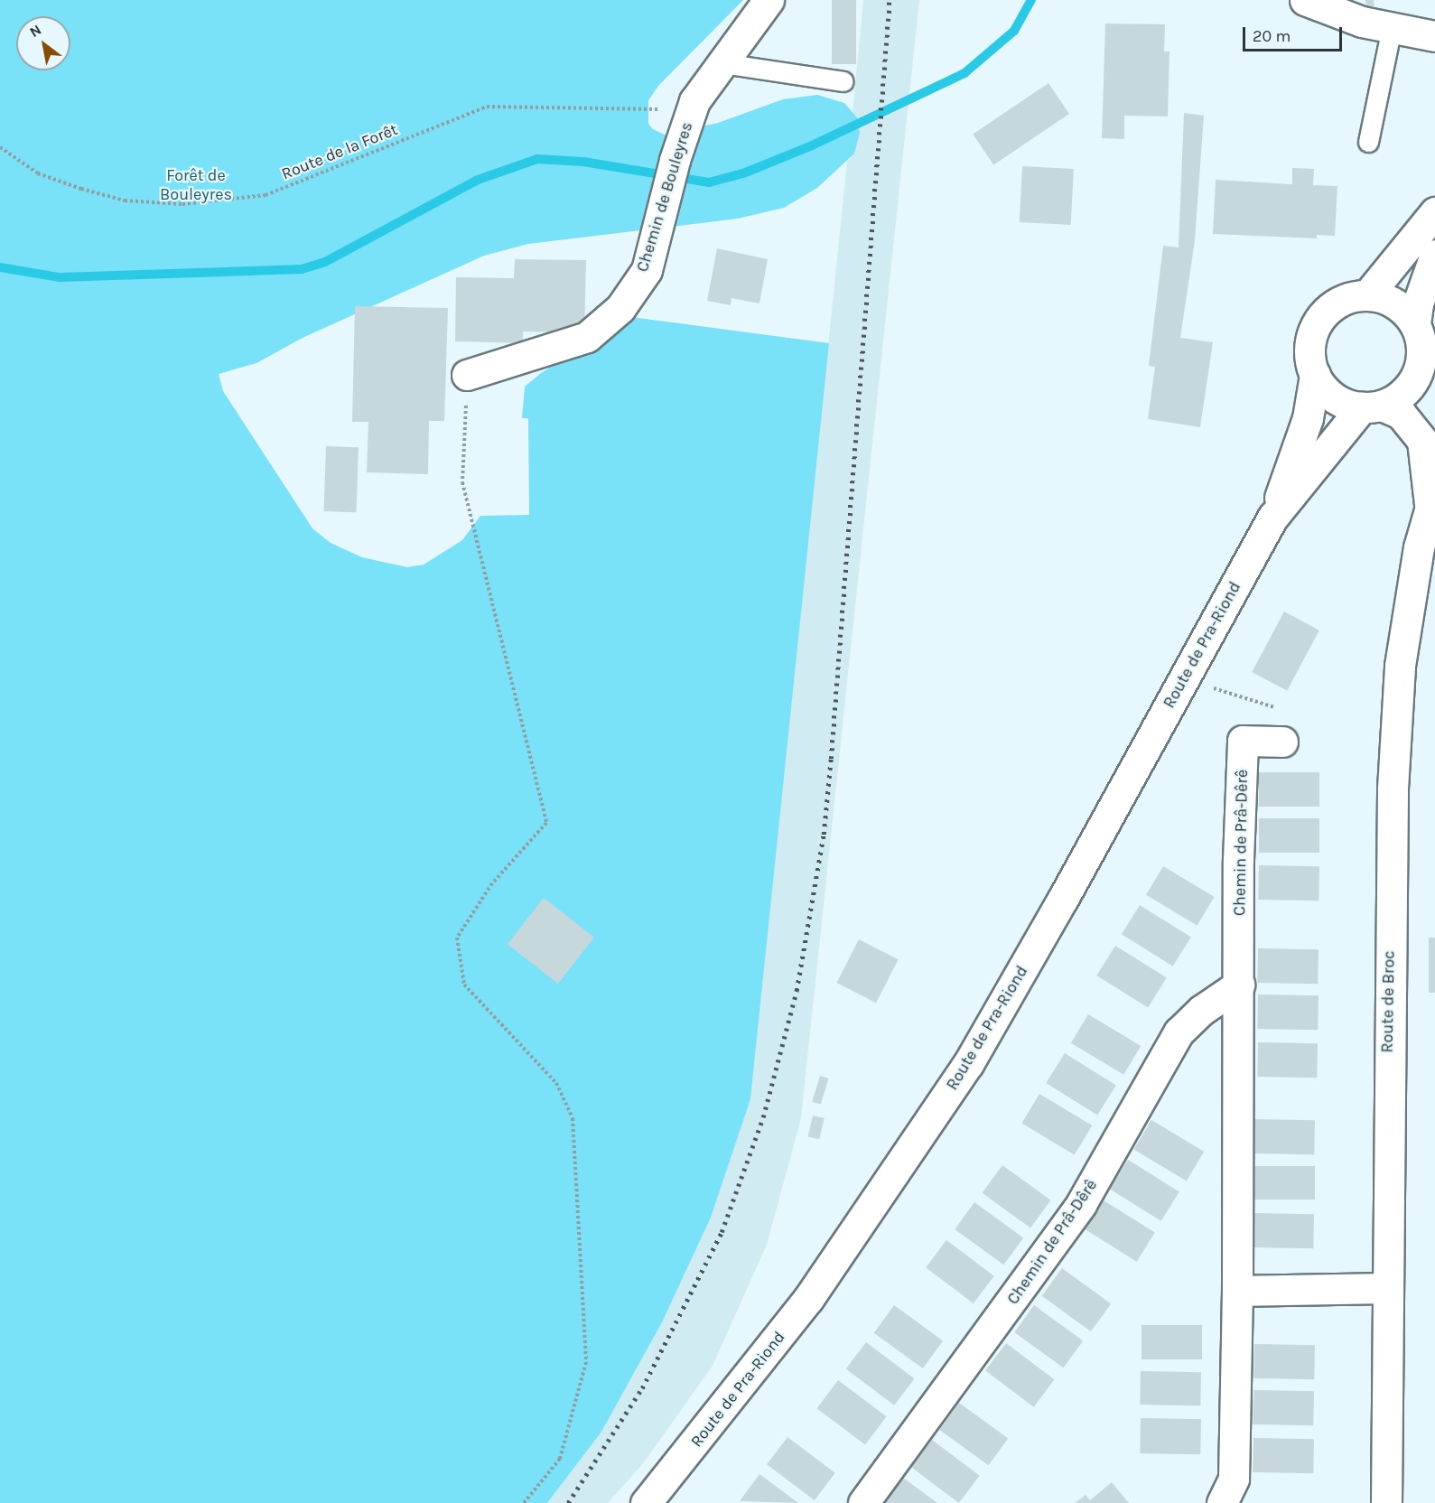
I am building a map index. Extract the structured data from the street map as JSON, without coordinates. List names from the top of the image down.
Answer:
{
  "streets": {
    "main road": [
      "Chemin de Bouleyres",
      "Route de Pra-Riond",
      "Chemin de Prâ-Dêrê",
      "Route de Broc"
    ],
    "path": ["Route de la Forêt"]
  },
  "crossings": [
    ["Route de la Forêt", "Chemin de Bouleyres"],
    ["Route de Pra-Riond", "Route de Broc"]
  ],
  "parks": ["Forêt de Bouleyres"],
  "scale_bar": "20 m",
  "north": "top left"
}
